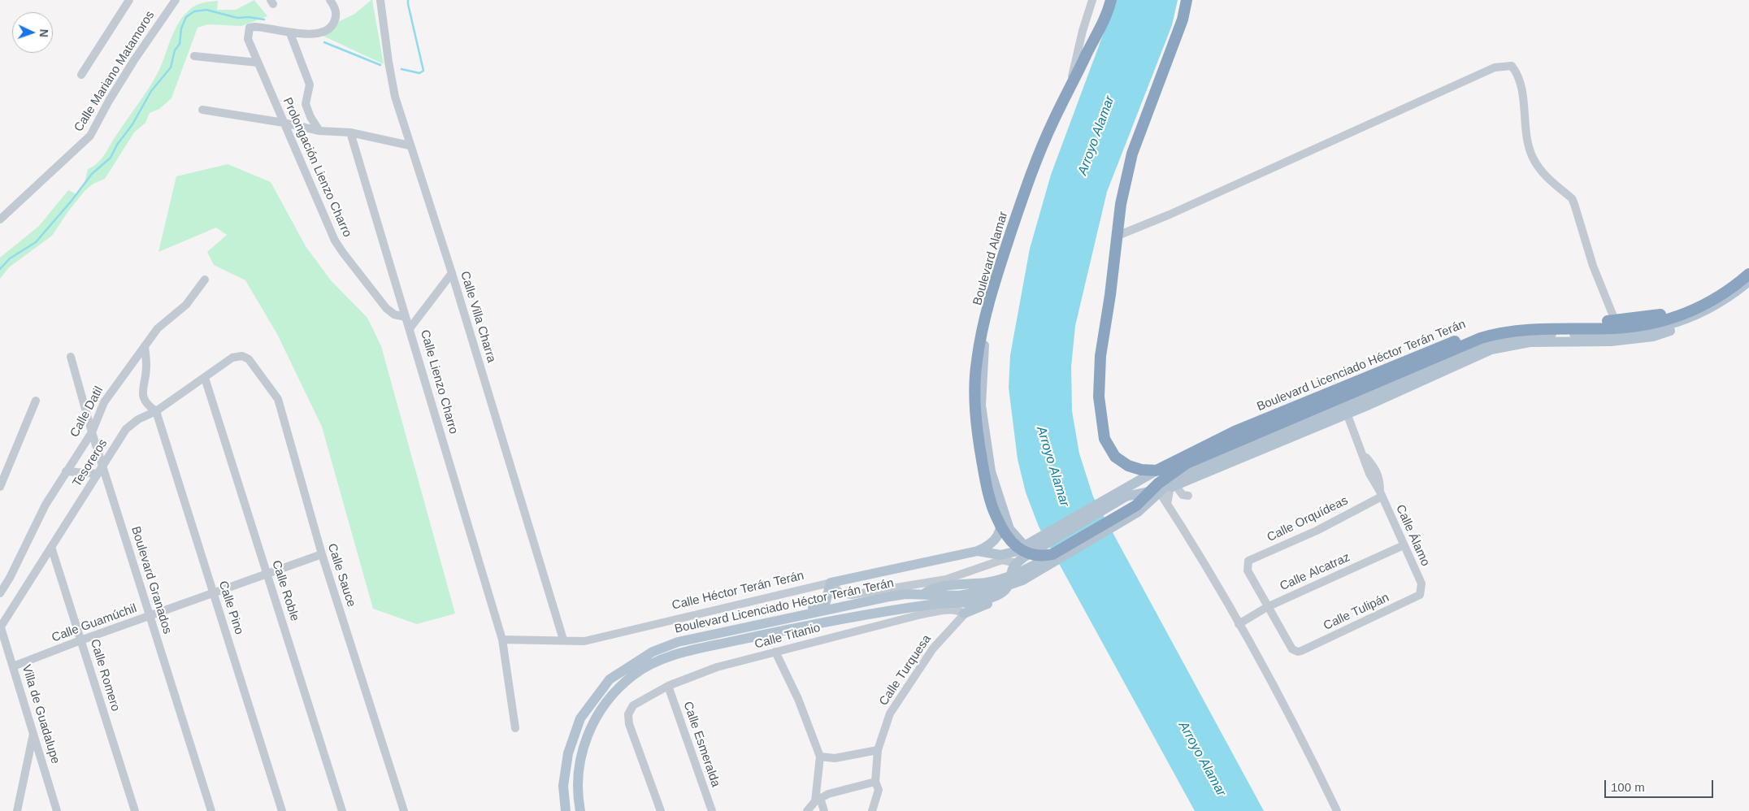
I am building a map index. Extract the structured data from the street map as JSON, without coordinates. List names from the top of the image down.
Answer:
{
  "streets": {
    "highway": ["Boulevard Alamar", "Boulevard Licenciado Héctor Terán Terán"],
    "main road": ["Calle Héctor Terán Terán"],
    "street": [
      "Calle Mariano Matamoros",
      "Prolongación Lienzo Charro",
      "Calle Villa Charra",
      "Calle Lienzo Charro",
      "Calle Datil",
      "Tesoreros",
      "Calle Orquídeas",
      "Calle Álamo",
      "Calle Alcatraz",
      "Calle Sauce",
      "Boulevard Granados",
      "Calle Roble",
      "Calle Pino",
      "Calle Tulipán",
      "Calle Guamúchil",
      "Calle Titanio",
      "Calle Turquesa",
      "Calle Romero",
      "Villa de Guadalupe",
      "Calle Esmeralda"
    ]
  },
  "crossings": [
    ["Prolongación Lienzo Charro", "Calle Lienzo Charro"],
    ["Boulevard Alamar", "Boulevard Licenciado Héctor Terán Terán"],
    ["Boulevard Alamar", "Calle Héctor Terán Terán"],
    ["Calle Villa Charra", "Calle Héctor Terán Terán"],
    ["Boulevard Licenciado Héctor Terán Terán", "Calle Álamo"],
    ["Boulevard Licenciado Héctor Terán Terán", "Calle Héctor Terán Terán"],
    ["Boulevard Licenciado Héctor Terán Terán", "Calle Turquesa"],
    ["Calle Lienzo Charro", "Calle Héctor Terán Terán"],
    ["Calle Datil", "Boulevard Granados"],
    ["Tesoreros", "Calle Sauce"],
    ["Tesoreros", "Boulevard Granados"],
    ["Tesoreros", "Calle Roble"],
    ["Tesoreros", "Calle Pino"],
    ["Tesoreros", "Calle Romero"],
    ["Tesoreros", "Villa de Guadalupe"],
    ["Calle Orquídeas", "Calle Álamo"],
    ["Calle Orquídeas", "Calle Alcatraz"],
    ["Calle Orquídeas", "Calle Tulipán"],
    ["Calle Álamo", "Calle Alcatraz"],
    ["Calle Álamo", "Calle Tulipán"],
    ["Calle Alcatraz", "Calle Tulipán"],
    ["Calle Sauce", "Calle Guamúchil"],
    ["Boulevard Granados", "Calle Guamúchil"],
    ["Calle Roble", "Calle Guamúchil"],
    ["Calle Pino", "Calle Guamúchil"],
    ["Calle Guamúchil", "Calle Romero"],
    ["Calle Guamúchil", "Villa de Guadalupe"],
    ["Calle Titanio", "Calle Turquesa"],
    ["Calle Titanio", "Calle Esmeralda"]
  ],
  "water": ["Arroyo Alamar"],
  "scale_bar": "100 m",
  "north": "right"
}
